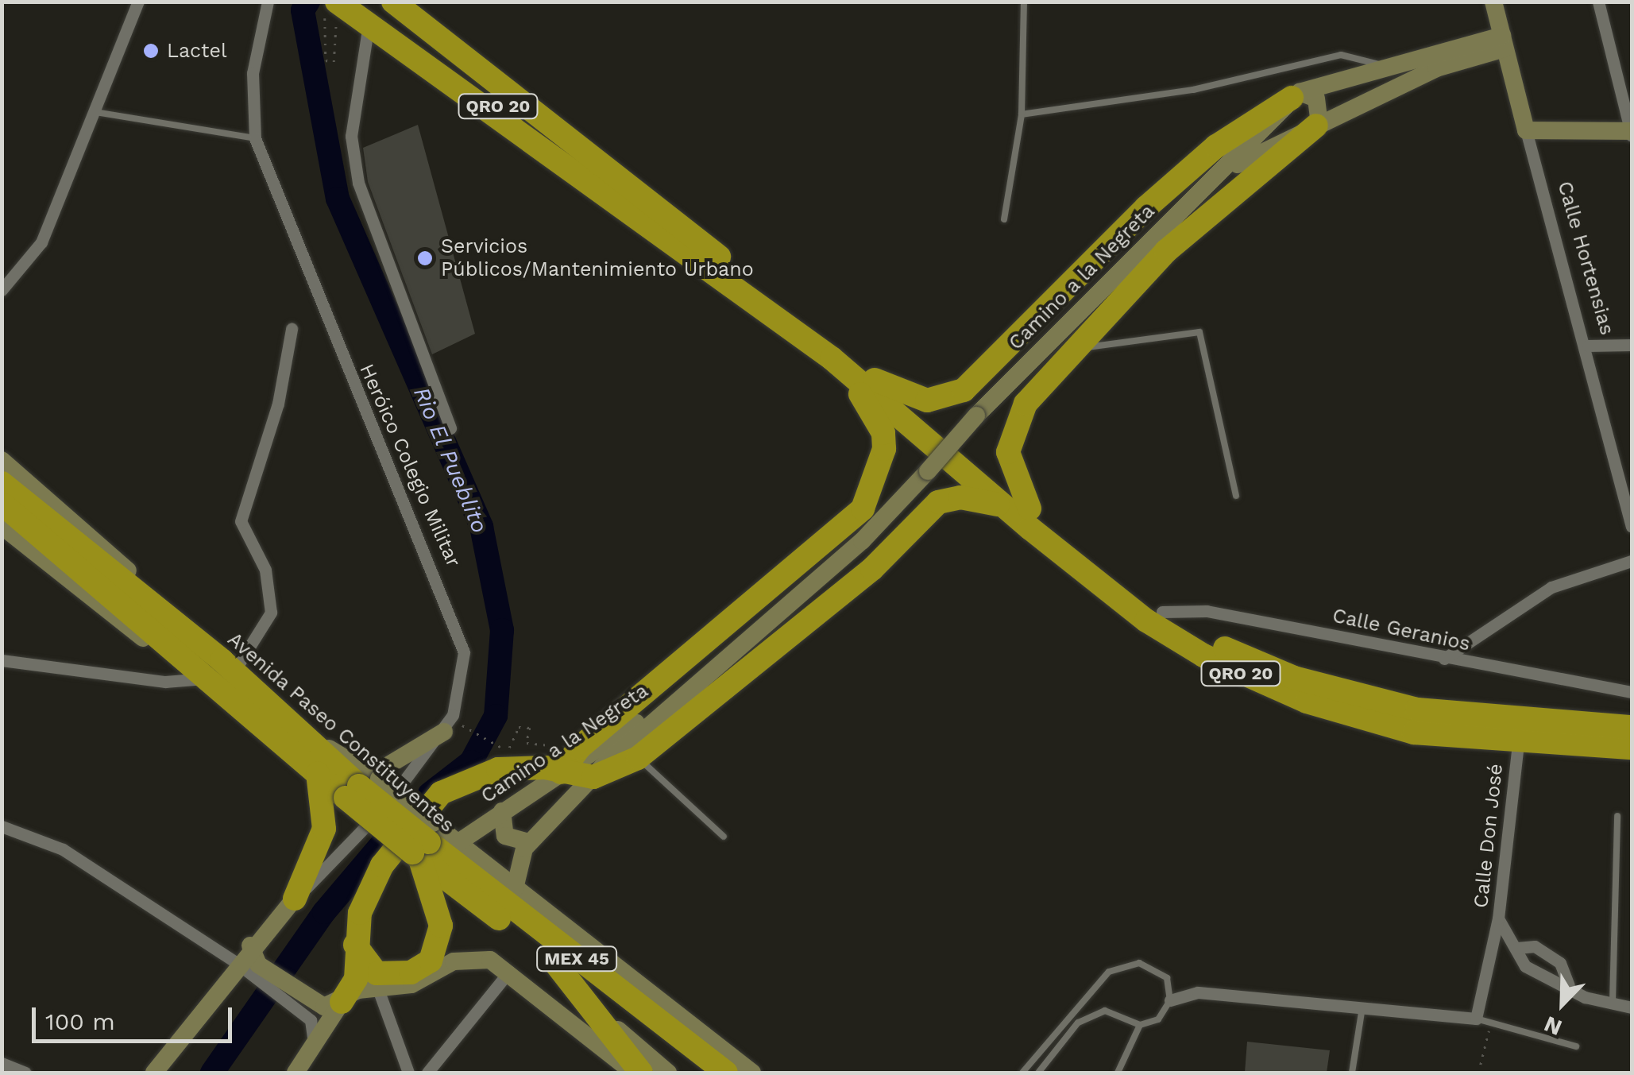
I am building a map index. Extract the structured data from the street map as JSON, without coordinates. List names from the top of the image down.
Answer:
{
  "streets": {
    "highway": ["QRO 20", "Avenida Paseo Constituyentes", "MEX 45"],
    "street": [
      "Calle Hortensias",
      "Camino a la Negreta",
      "Heróico Colegio Militar",
      "Calle Geranios",
      "Calle Don José"
    ]
  },
  "crossings": [
    ["QRO 20", "Calle Geranios"],
    ["QRO 20", "Calle Don José"],
    ["Calle Hortensias", "Camino a la Negreta"]
  ],
  "water": ["Rio El Pueblito"],
  "places": ["Lactel", "Servicios Públicos/Mantenimiento Urbano"],
  "scale_bar": "100 m",
  "north": "bottom left"
}
